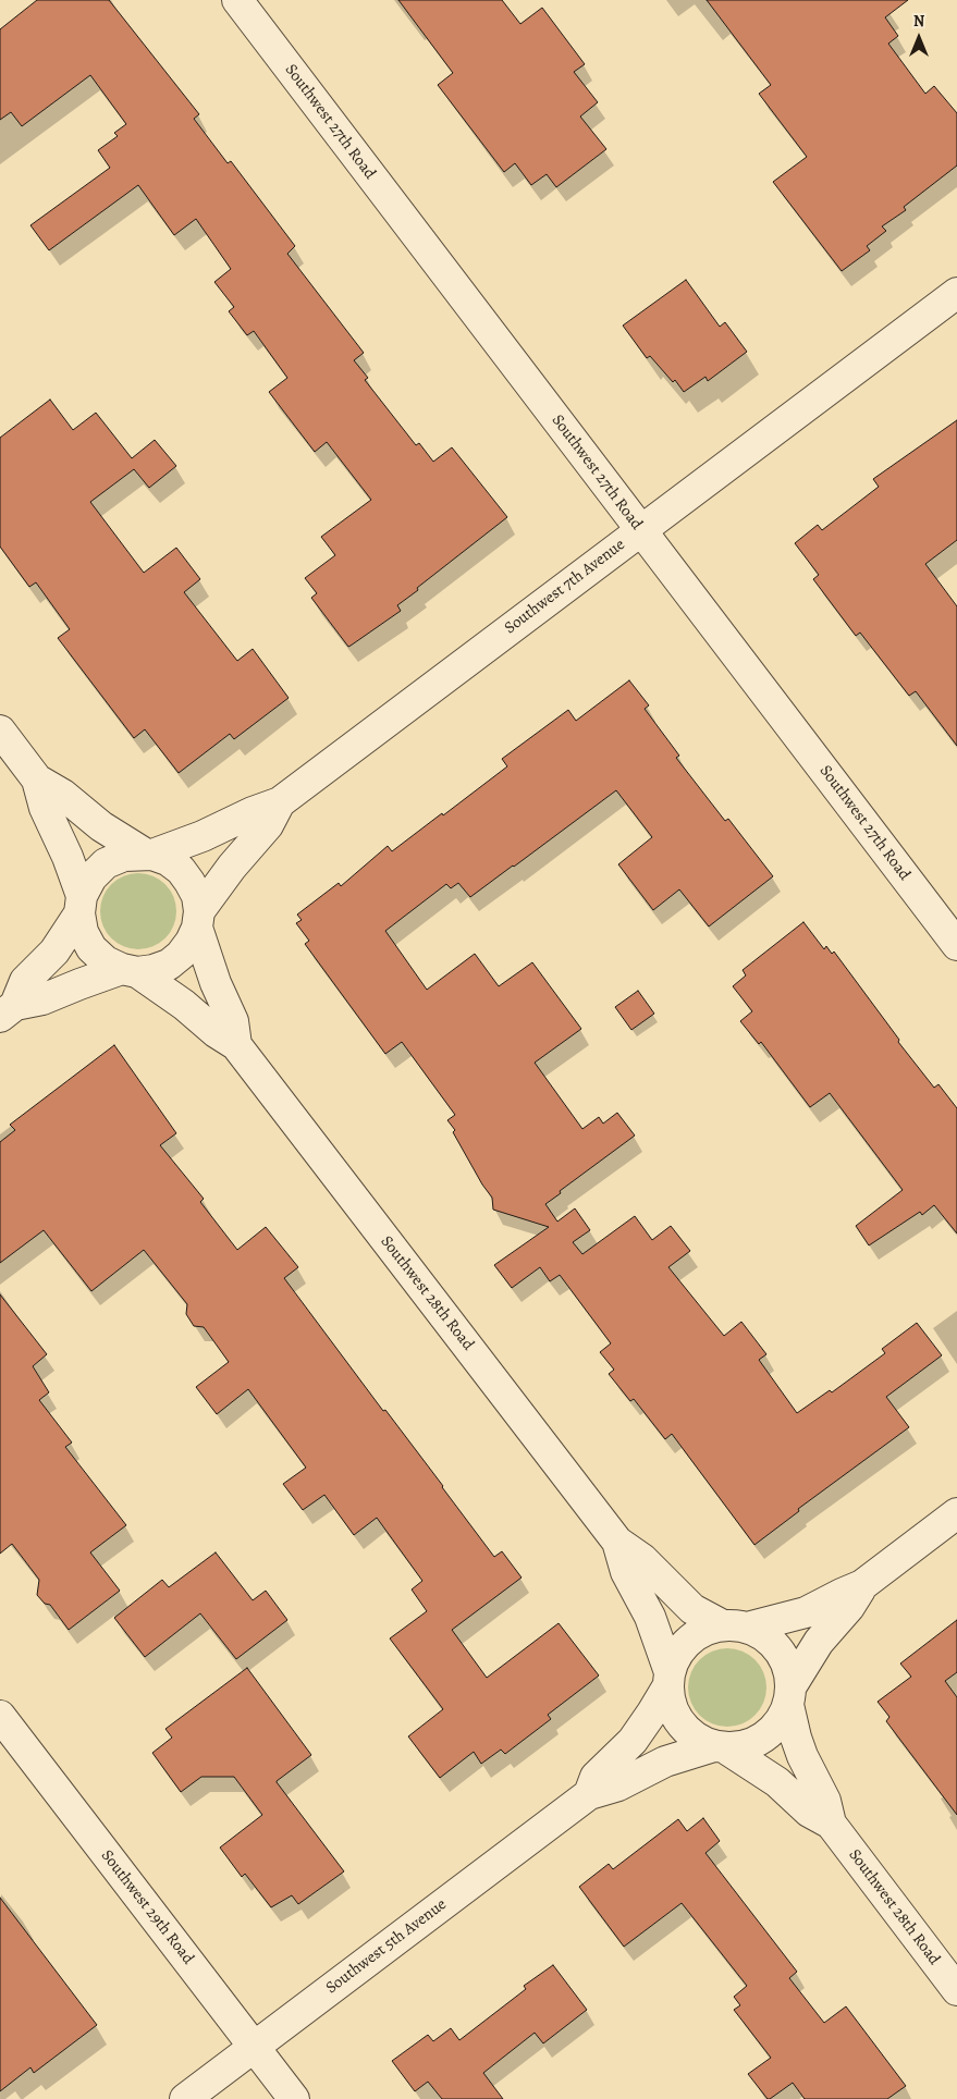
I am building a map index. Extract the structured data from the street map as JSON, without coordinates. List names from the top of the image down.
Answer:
{
  "streets": {
    "street": [
      "Southwest 27th Road",
      "Southwest 7th Avenue",
      "Southwest 28th Road",
      "Southwest 29th Road",
      "Southwest 5th Avenue"
    ]
  },
  "crossings": [
    ["Southwest 27th Road", "Southwest 7th Avenue"],
    ["Southwest 7th Avenue", "Southwest 28th Road"],
    ["Southwest 28th Road", "Southwest 5th Avenue"],
    ["Southwest 29th Road", "Southwest 5th Avenue"]
  ],
  "north": "top"
}
